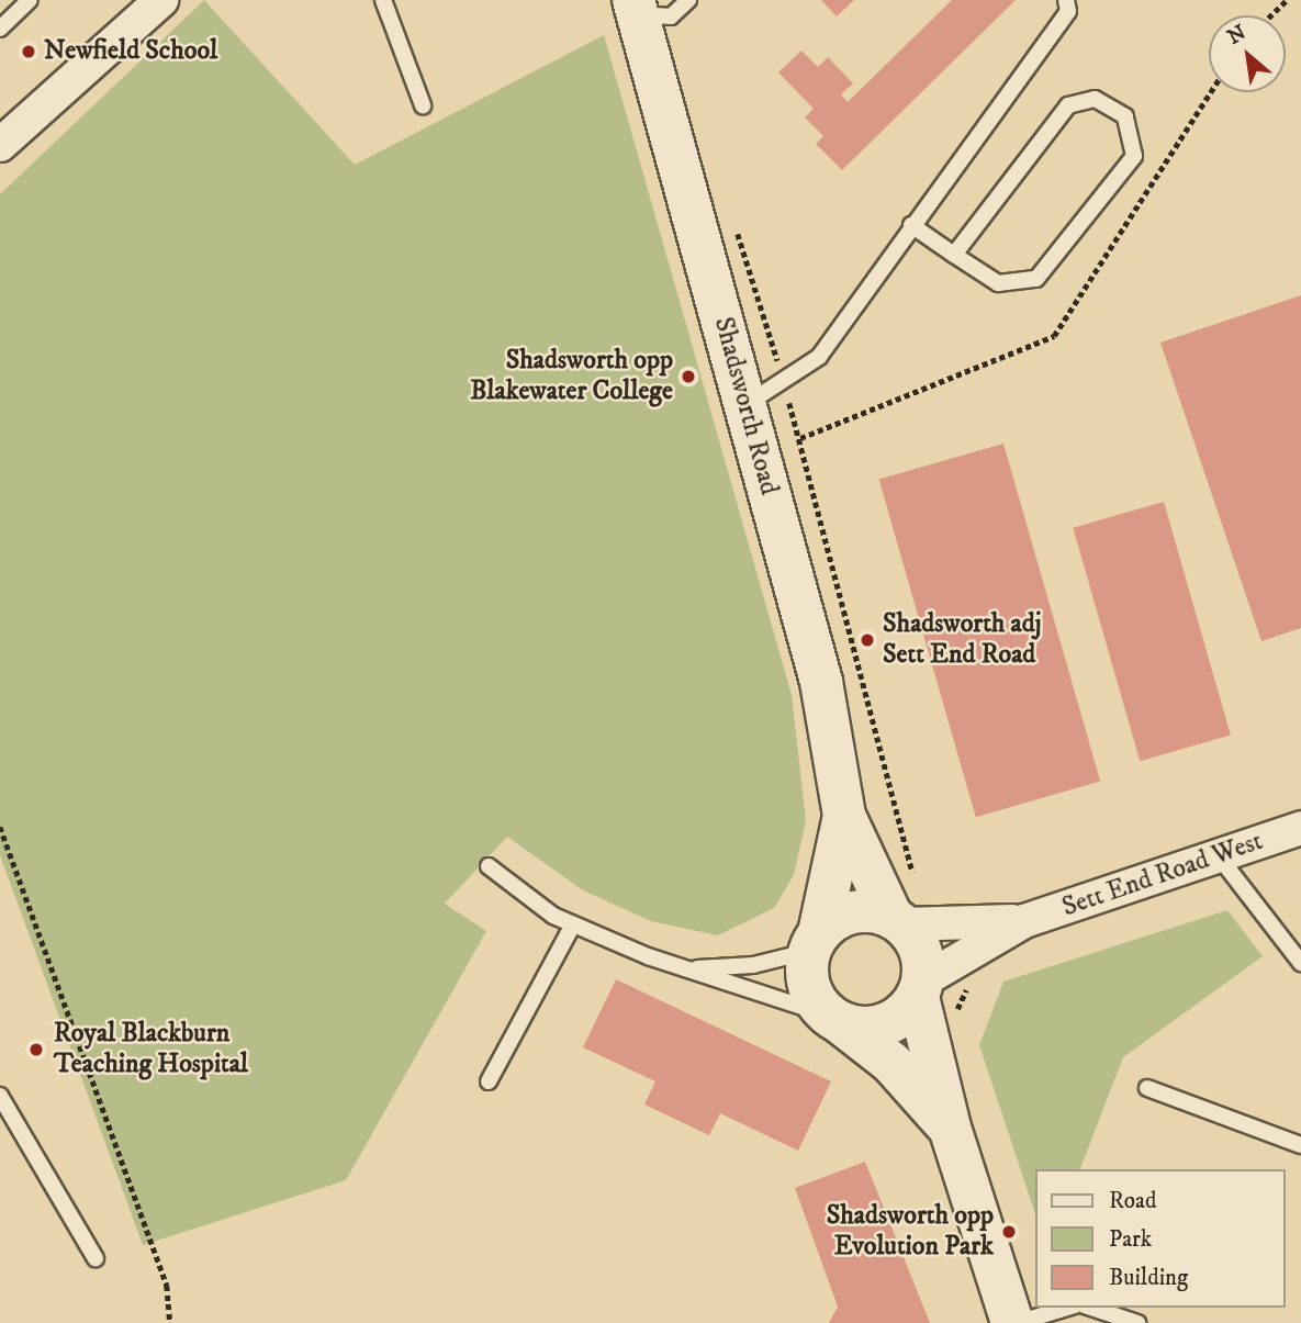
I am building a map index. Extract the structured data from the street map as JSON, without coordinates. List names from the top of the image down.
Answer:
{
  "streets": {
    "main road": ["Shadsworth Road"],
    "street": ["Sett End Road West"]
  },
  "crossings": [
    ["Shadsworth Road", "Sett End Road West"]
  ],
  "places": [
    "Newfield School",
    "Shadsworth opp Blakewater College",
    "Shadsworth adj Sett End Road",
    "Royal Blackburn Teaching Hospital",
    "Shadsworth opp Evolution Park"
  ],
  "legend": ["Road", "Park", "Building"],
  "north": "top left"
}
